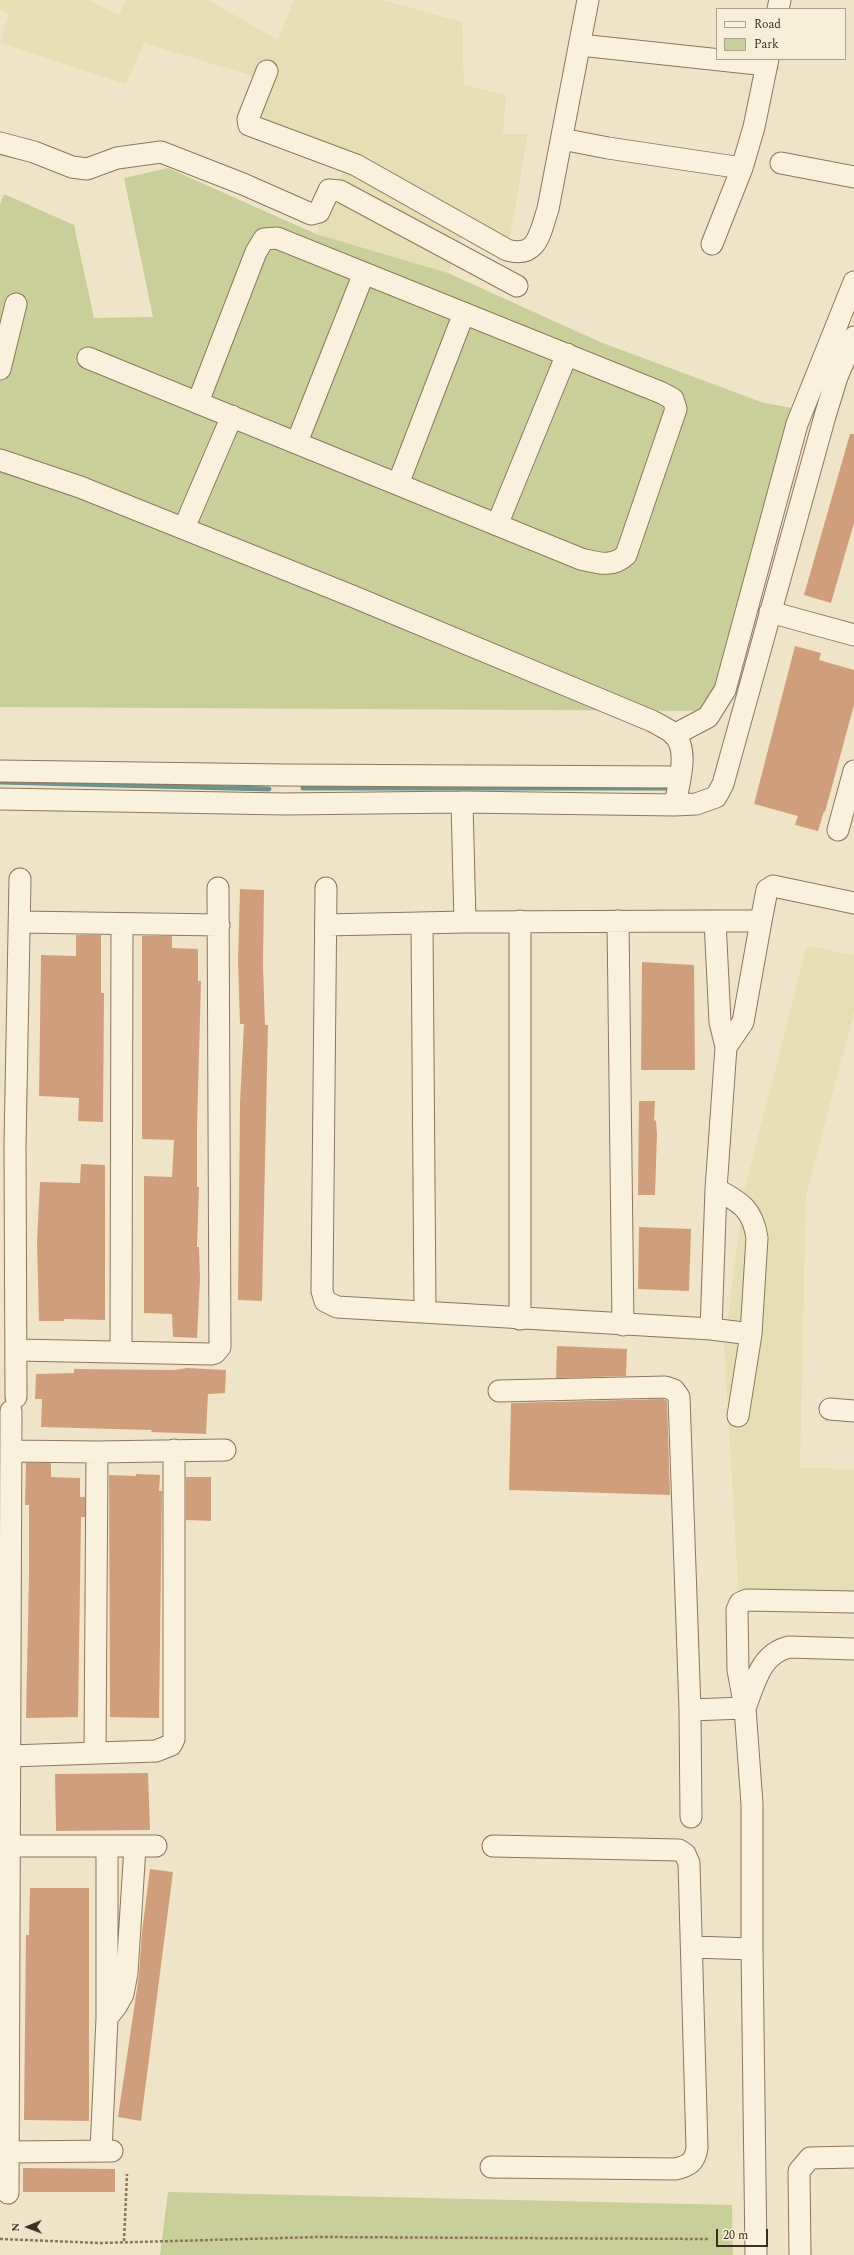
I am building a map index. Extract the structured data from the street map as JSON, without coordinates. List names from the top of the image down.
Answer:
{
  "legend": ["Road", "Park"],
  "scale_bar": "20 m",
  "north": "left"
}
